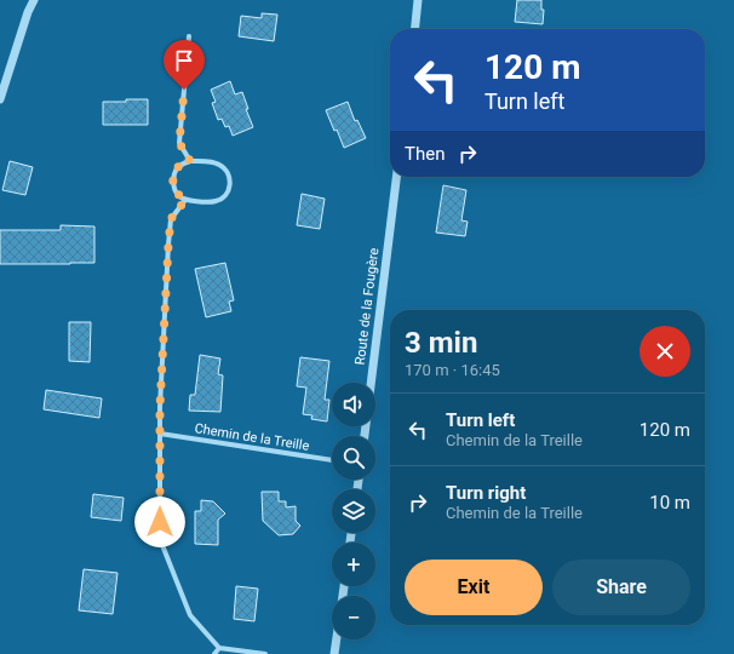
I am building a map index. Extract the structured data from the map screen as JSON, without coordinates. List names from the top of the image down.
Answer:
{
  "streets": {
    "street": ["Route de la Fougère", "Chemin de la Treille"]
  },
  "page": {
    "turn": ["120 m", "Turn left"],
    "then": "Then",
    "heading": ["3 min", "170 m · 16:45"],
    "map_buttons": ["+", "−"],
    "list": [
      {
        "name": "Turn left",
        "note": "Chemin de la Treille",
        "value": "120 m"
      },
      {
        "name": "Turn right",
        "note": "Chemin de la Treille",
        "value": "10 m"
      }
    ],
    "buttons": ["Exit", "Share"]
  }
}
